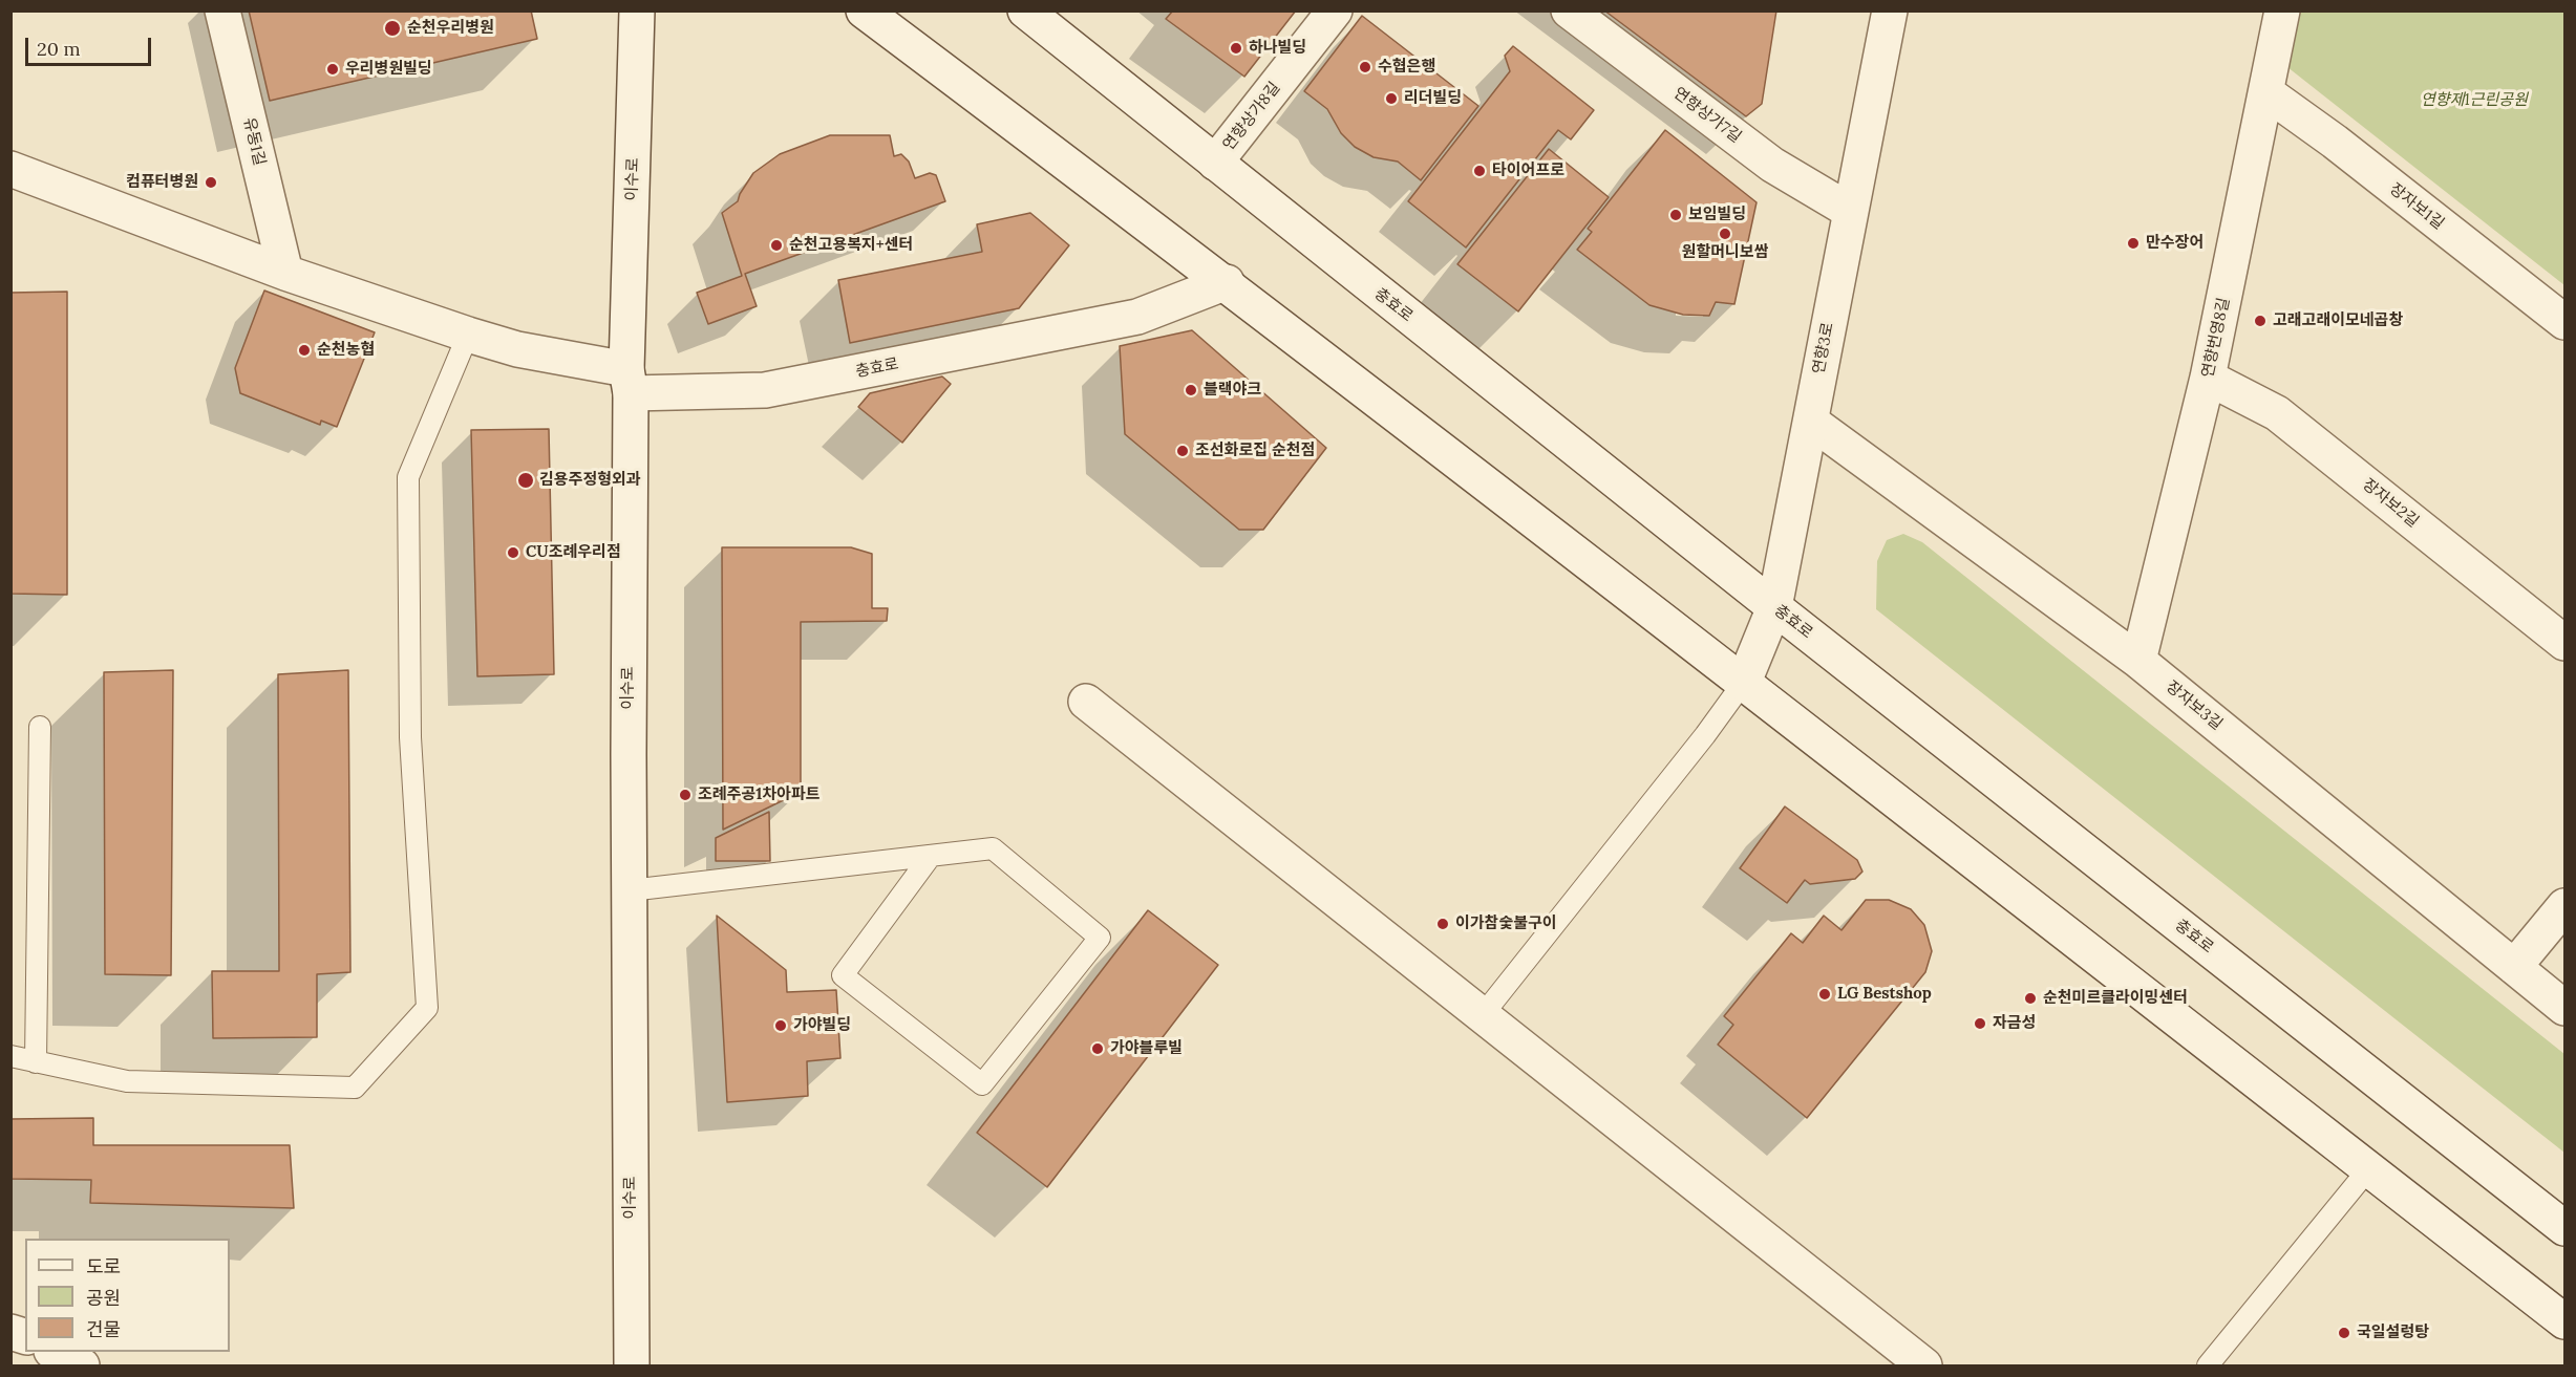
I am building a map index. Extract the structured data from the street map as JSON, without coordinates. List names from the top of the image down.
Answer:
{
  "streets": {
    "street": [
      "연향상가7길",
      "연향상가8길",
      "유동1길",
      "이수로",
      "장자보1길",
      "충효로",
      "연향번영8길",
      "연향3로",
      "장자보2길",
      "장자보3길"
    ]
  },
  "crossings": [
    ["연향상가7길", "연향3로"],
    ["연향상가8길", "충효로"],
    ["유동1길", "충효로"],
    ["이수로", "충효로"],
    ["장자보1길", "연향번영8길"],
    ["충효로", "연향3로"],
    ["연향번영8길", "장자보2길"],
    ["연향번영8길", "장자보3길"],
    ["연향3로", "장자보3길"]
  ],
  "parks": ["연향제1근린공원"],
  "places": [
    "순천우리병원",
    "하나빌딩",
    "수협은행",
    "우리병원빌딩",
    "리더빌딩",
    "타이어프로",
    "컴퓨터병원",
    "보임빌딩",
    "원할머니보쌈",
    "만수장어",
    "순천고용복지+센터",
    "고래고래이모네곱창",
    "순천농협",
    "블랙야크",
    "조선화로집 순천점",
    "김용주정형외과",
    "CU조례우리점",
    "조례주공1차아파트",
    "이가참숯불구이",
    "LG Bestshop",
    "순천미르클라이밍센터",
    "자금성",
    "가야빌딩",
    "가야블루빌",
    "국일설렁탕"
  ],
  "legend": ["도로", "공원", "건물"],
  "scale_bar": "20 m"
}
